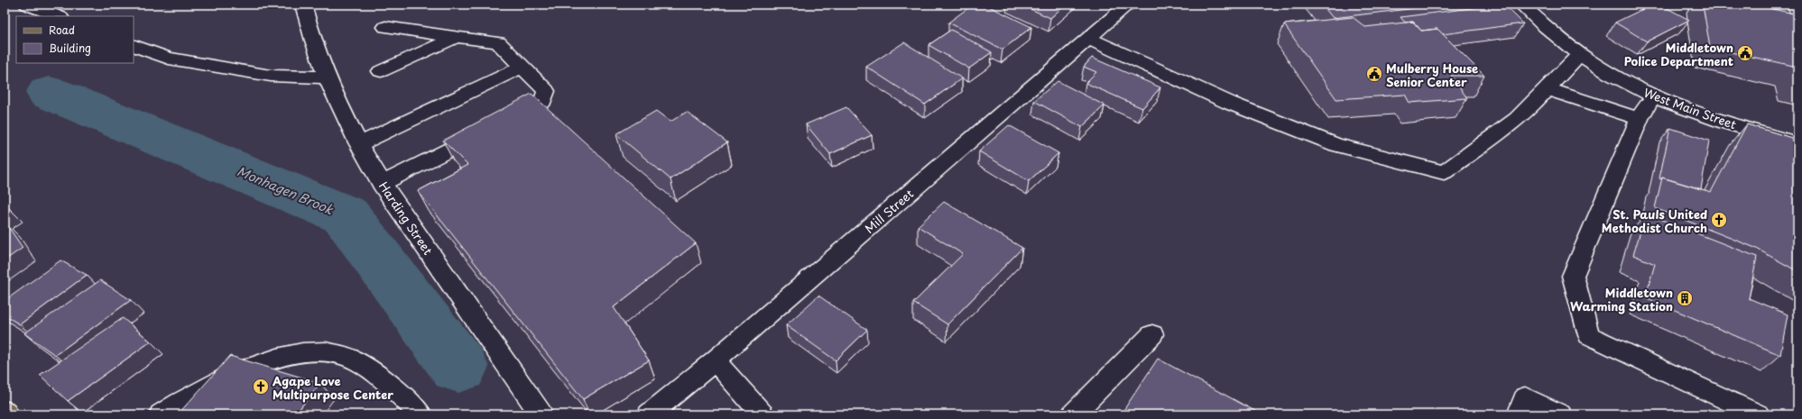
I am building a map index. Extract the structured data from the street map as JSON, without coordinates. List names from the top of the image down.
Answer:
{
  "streets": {
    "street": ["West Main Street", "Mill Street", "Harding Street"]
  },
  "water": ["Monhagen Brook"],
  "places": {
    "public building": ["Middletown Police Department", "Mulberry House Senior Center"],
    "church": ["St. Pauls United Methodist Church", "Agape Love Multipurpose Center"],
    "building": ["Middletown Warming Station"]
  },
  "legend": ["Road", "Building"]
}
